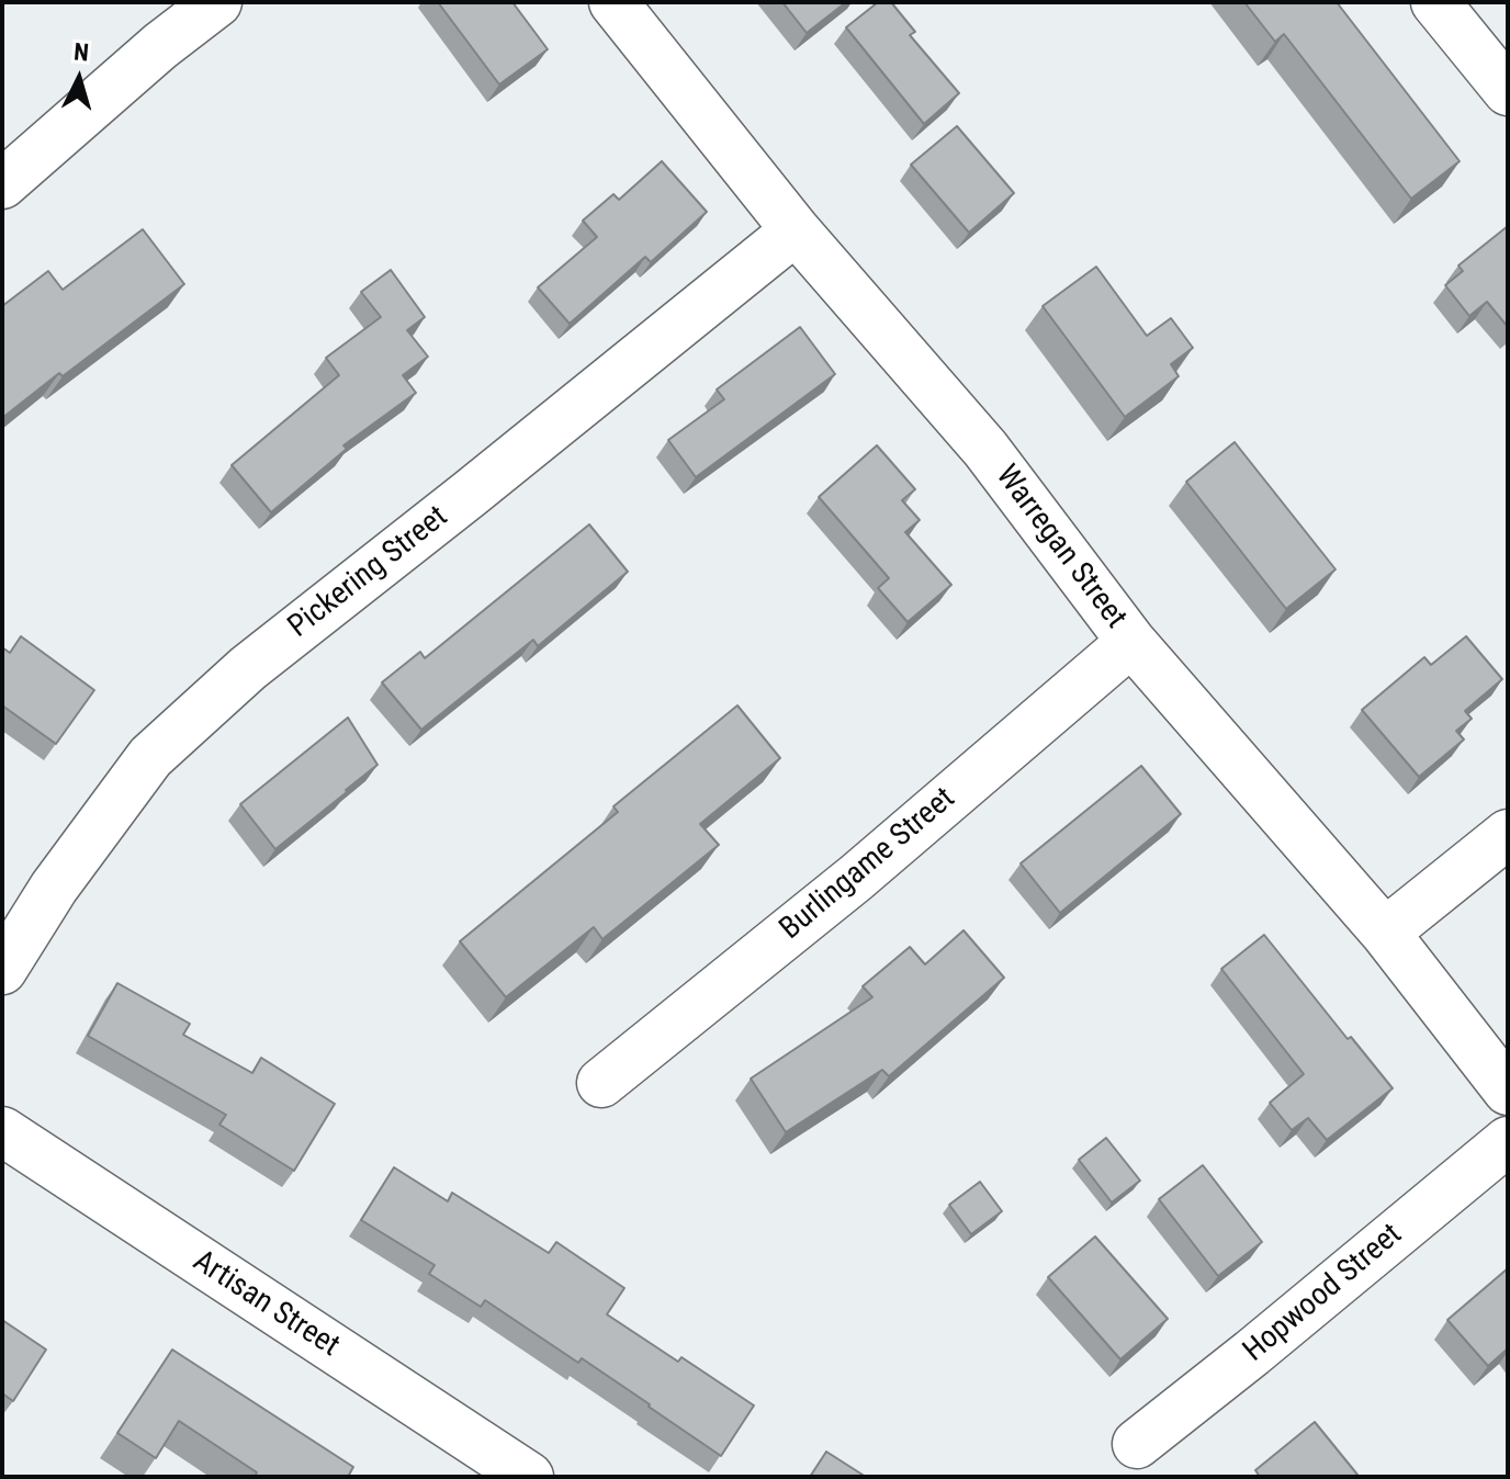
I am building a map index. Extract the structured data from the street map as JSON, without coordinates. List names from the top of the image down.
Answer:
{
  "streets": {
    "street": [
      "Warregan Street",
      "Pickering Street",
      "Burlingame Street",
      "Hopwood Street",
      "Artisan Street"
    ]
  },
  "crossings": [
    ["Warregan Street", "Pickering Street"],
    ["Warregan Street", "Burlingame Street"]
  ],
  "north": "top"
}
